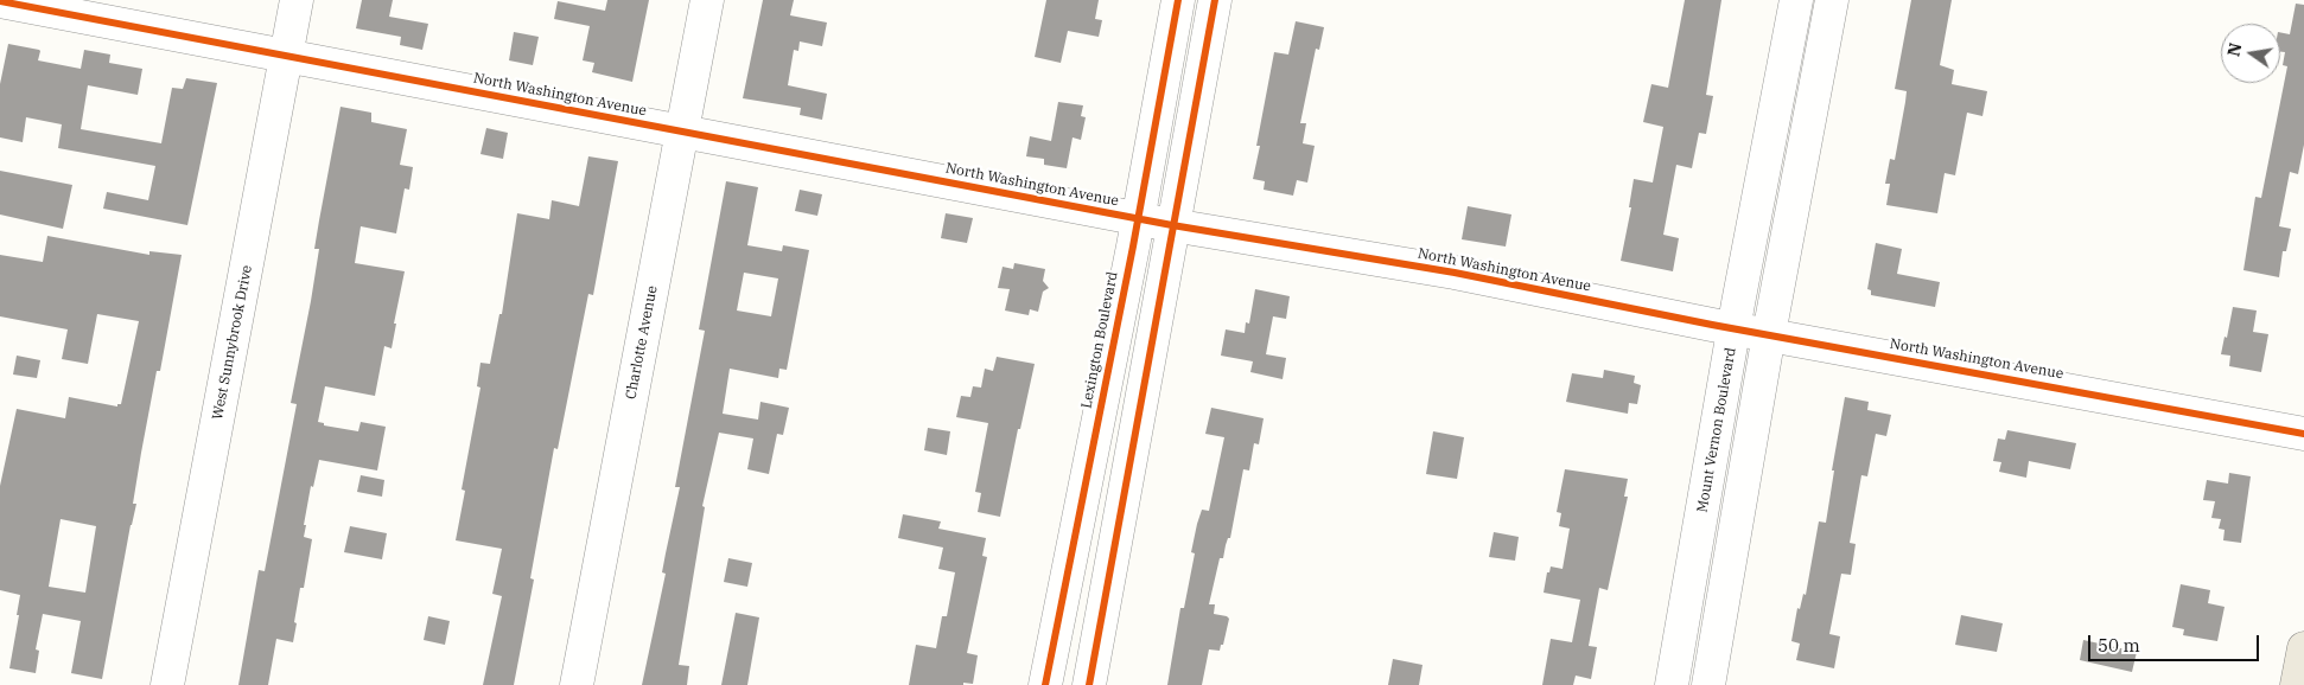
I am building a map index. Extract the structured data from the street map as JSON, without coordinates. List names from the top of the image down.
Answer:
{
  "streets": {
    "street": [
      "North Washington Avenue",
      "Lexington Boulevard",
      "West Sunnybrook Drive",
      "Charlotte Avenue",
      "Mount Vernon Boulevard"
    ]
  },
  "crossings": [
    ["North Washington Avenue", "Lexington Boulevard"],
    ["North Washington Avenue", "West Sunnybrook Drive"],
    ["North Washington Avenue", "Charlotte Avenue"],
    ["North Washington Avenue", "Mount Vernon Boulevard"]
  ],
  "scale_bar": "50 m",
  "north": "left"
}
